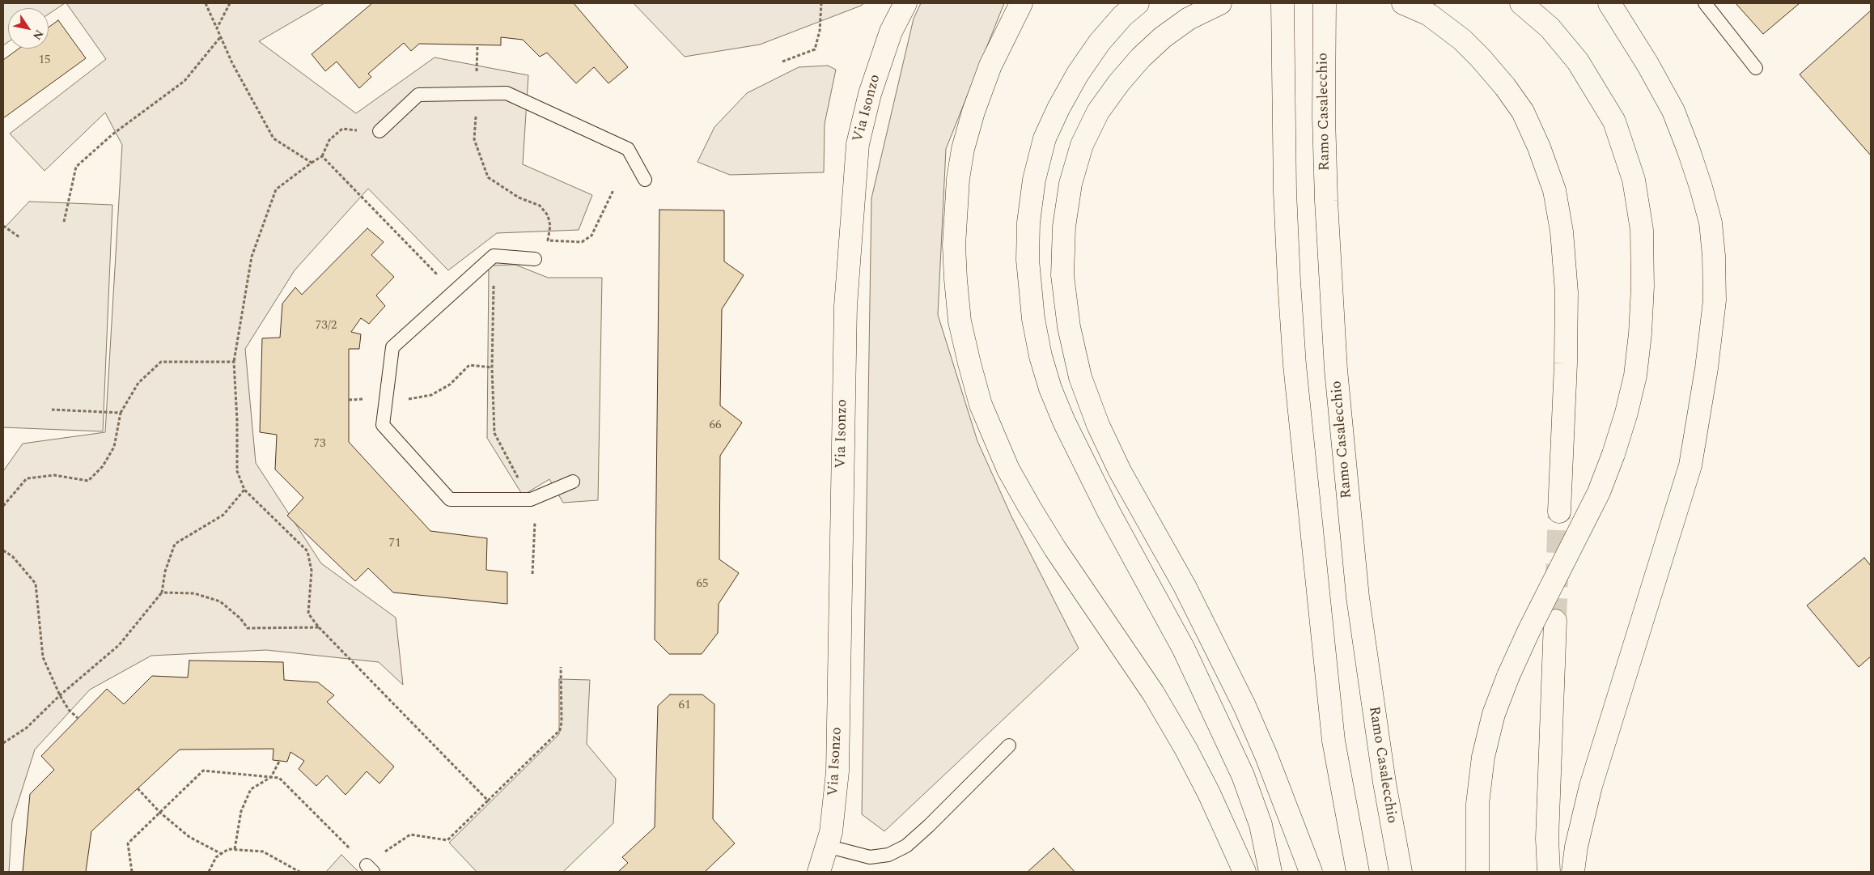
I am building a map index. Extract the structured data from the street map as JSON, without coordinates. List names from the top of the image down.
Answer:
{
  "streets": {
    "main road": ["Via Isonzo", "Ramo Casalecchio"]
  },
  "house_numbers": [
    "15",
    "73/2",
    "66",
    "73",
    "71",
    "65",
    "61"
  ],
  "north": "bottom right"
}
